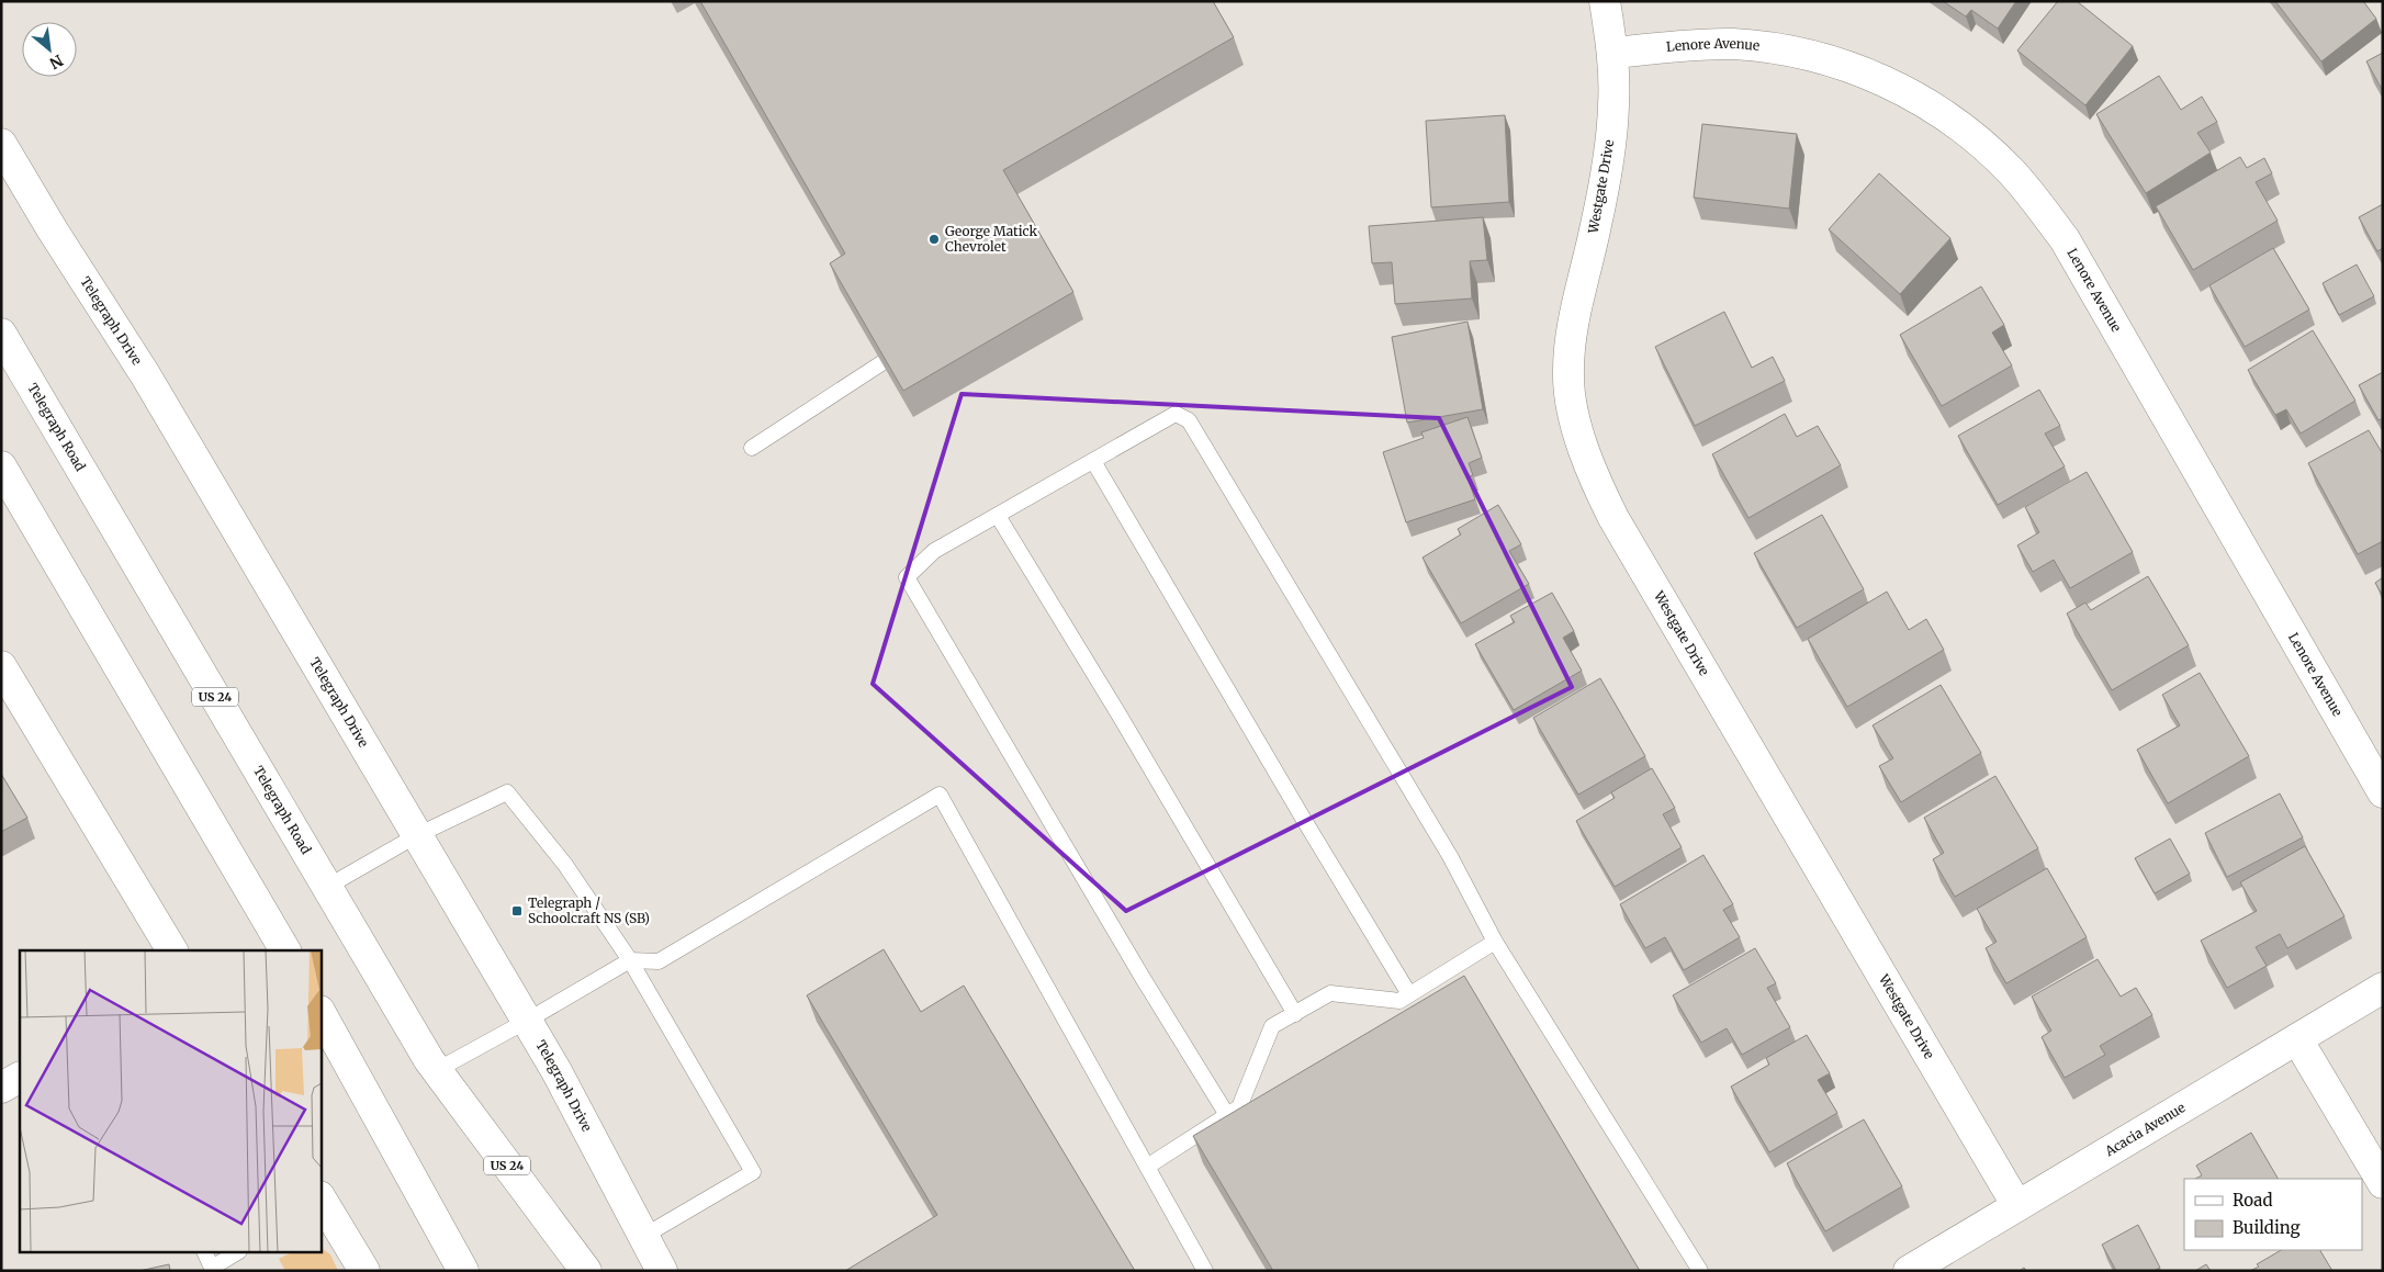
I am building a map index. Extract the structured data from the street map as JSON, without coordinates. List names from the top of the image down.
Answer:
{
  "streets": {
    "main road": [
      "Lenore Avenue",
      "Westgate Drive",
      "Telegraph Drive",
      "Telegraph Road",
      "US 24",
      "Acacia Avenue"
    ]
  },
  "crossings": [
    ["Lenore Avenue", "Westgate Drive"],
    ["Westgate Drive", "Acacia Avenue"]
  ],
  "places": {
    "other": ["George Matick Chevrolet"],
    "transit": ["Telegraph / Schoolcraft NS (SB)"]
  },
  "legend": ["Road", "Building"],
  "north": "bottom right"
}
